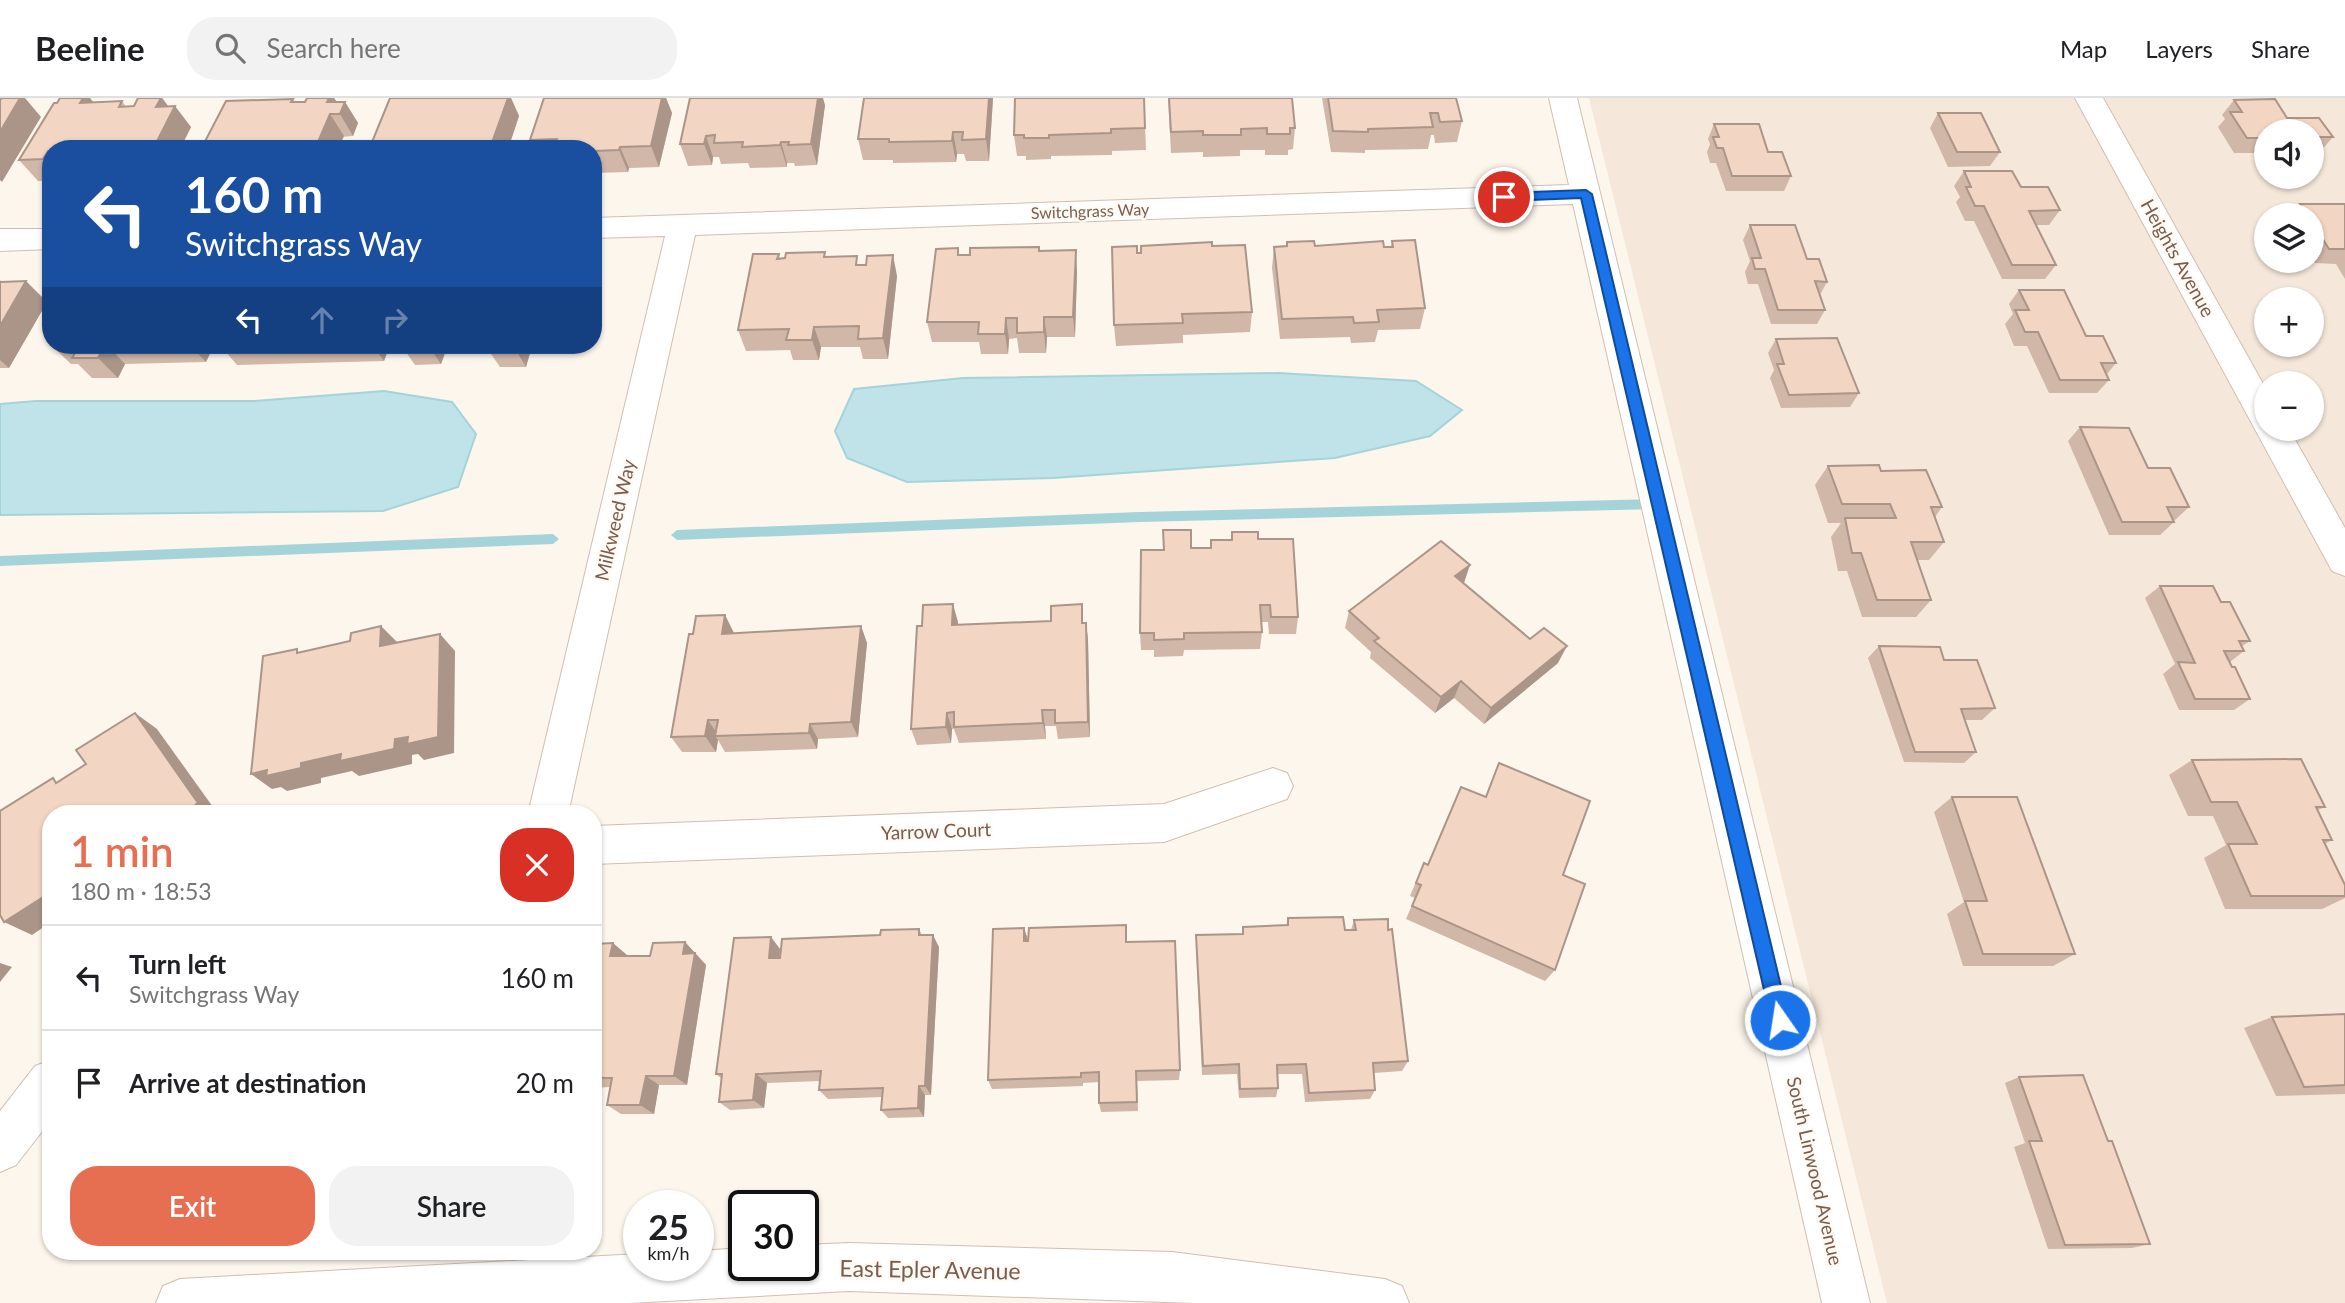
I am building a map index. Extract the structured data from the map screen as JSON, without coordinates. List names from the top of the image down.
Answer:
{
  "streets": {
    "street": [
      "Switchgrass Way",
      "Heights Avenue",
      "Milkweed Way",
      "Yarrow Court",
      "South Linwood Avenue",
      "East Epler Avenue"
    ]
  },
  "crossings": [
    ["Switchgrass Way", "Milkweed Way"],
    ["Switchgrass Way", "South Linwood Avenue"]
  ],
  "page": {
    "header": "Beeline",
    "search": "Search here",
    "nav": ["Map", "Layers", "Share"],
    "map_buttons": ["+", "−"],
    "turn": ["160 m", "Switchgrass Way"],
    "heading": ["1 min", "180 m · 18:53"],
    "list": [
      {
        "name": "Turn left",
        "note": "Switchgrass Way",
        "value": "160 m"
      },
      {
        "name": "Arrive at destination",
        "value": "20 m"
      }
    ],
    "buttons": ["Exit", "Share"],
    "speed": "25 km/h",
    "limit": "30"
  }
}
